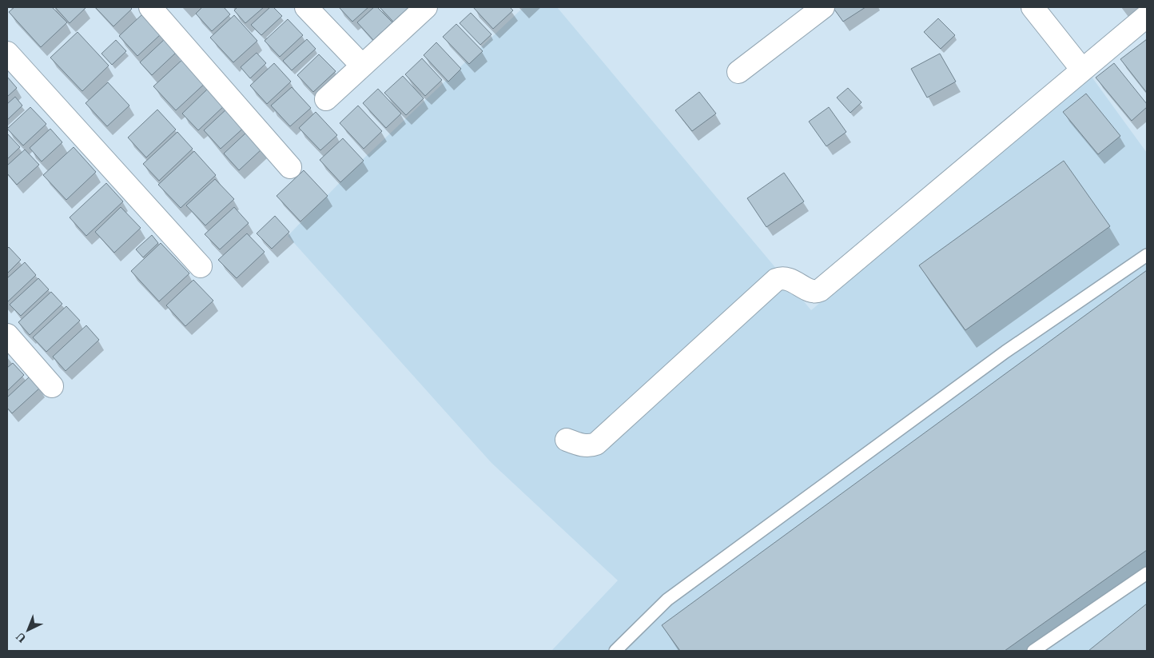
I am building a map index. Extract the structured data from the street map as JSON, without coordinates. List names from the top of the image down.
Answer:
{
  "north": "bottom left"
}
